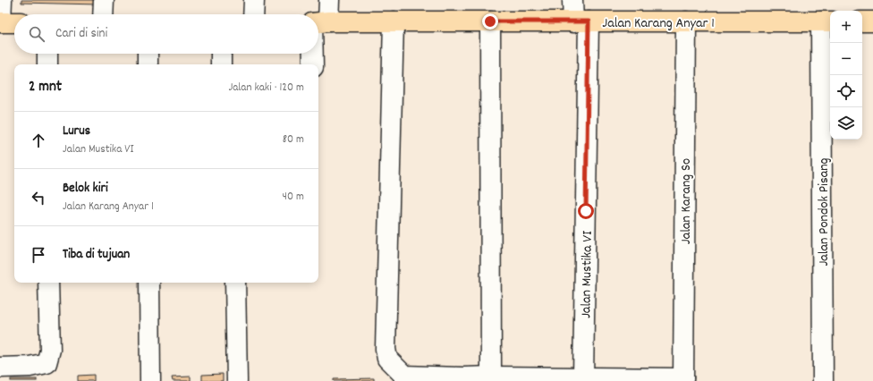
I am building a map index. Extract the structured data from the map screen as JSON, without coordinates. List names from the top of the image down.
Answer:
{
  "streets": {
    "main road": ["Jalan Karang Anyar 1"],
    "street": ["Jalan Karang So", "Jalan Pondok Pisang", "Jalan Mustika VI"]
  },
  "crossings": [
    ["Jalan Karang Anyar 1", "Jalan Karang So"],
    ["Jalan Karang Anyar 1", "Jalan Pondok Pisang"],
    ["Jalan Karang Anyar 1", "Jalan Mustika VI"]
  ],
  "page": {
    "map_buttons": ["+", "−"],
    "search": "Cari di sini",
    "heading": ["2 mnt", "Jalan kaki · 120 m"],
    "list": [
      ["Lurus", "Jalan Mustika VI", "80 m"],
      ["Belok kiri", "Jalan Karang Anyar 1", "40 m"],
      "Tiba di tujuan"
    ]
  }
}
